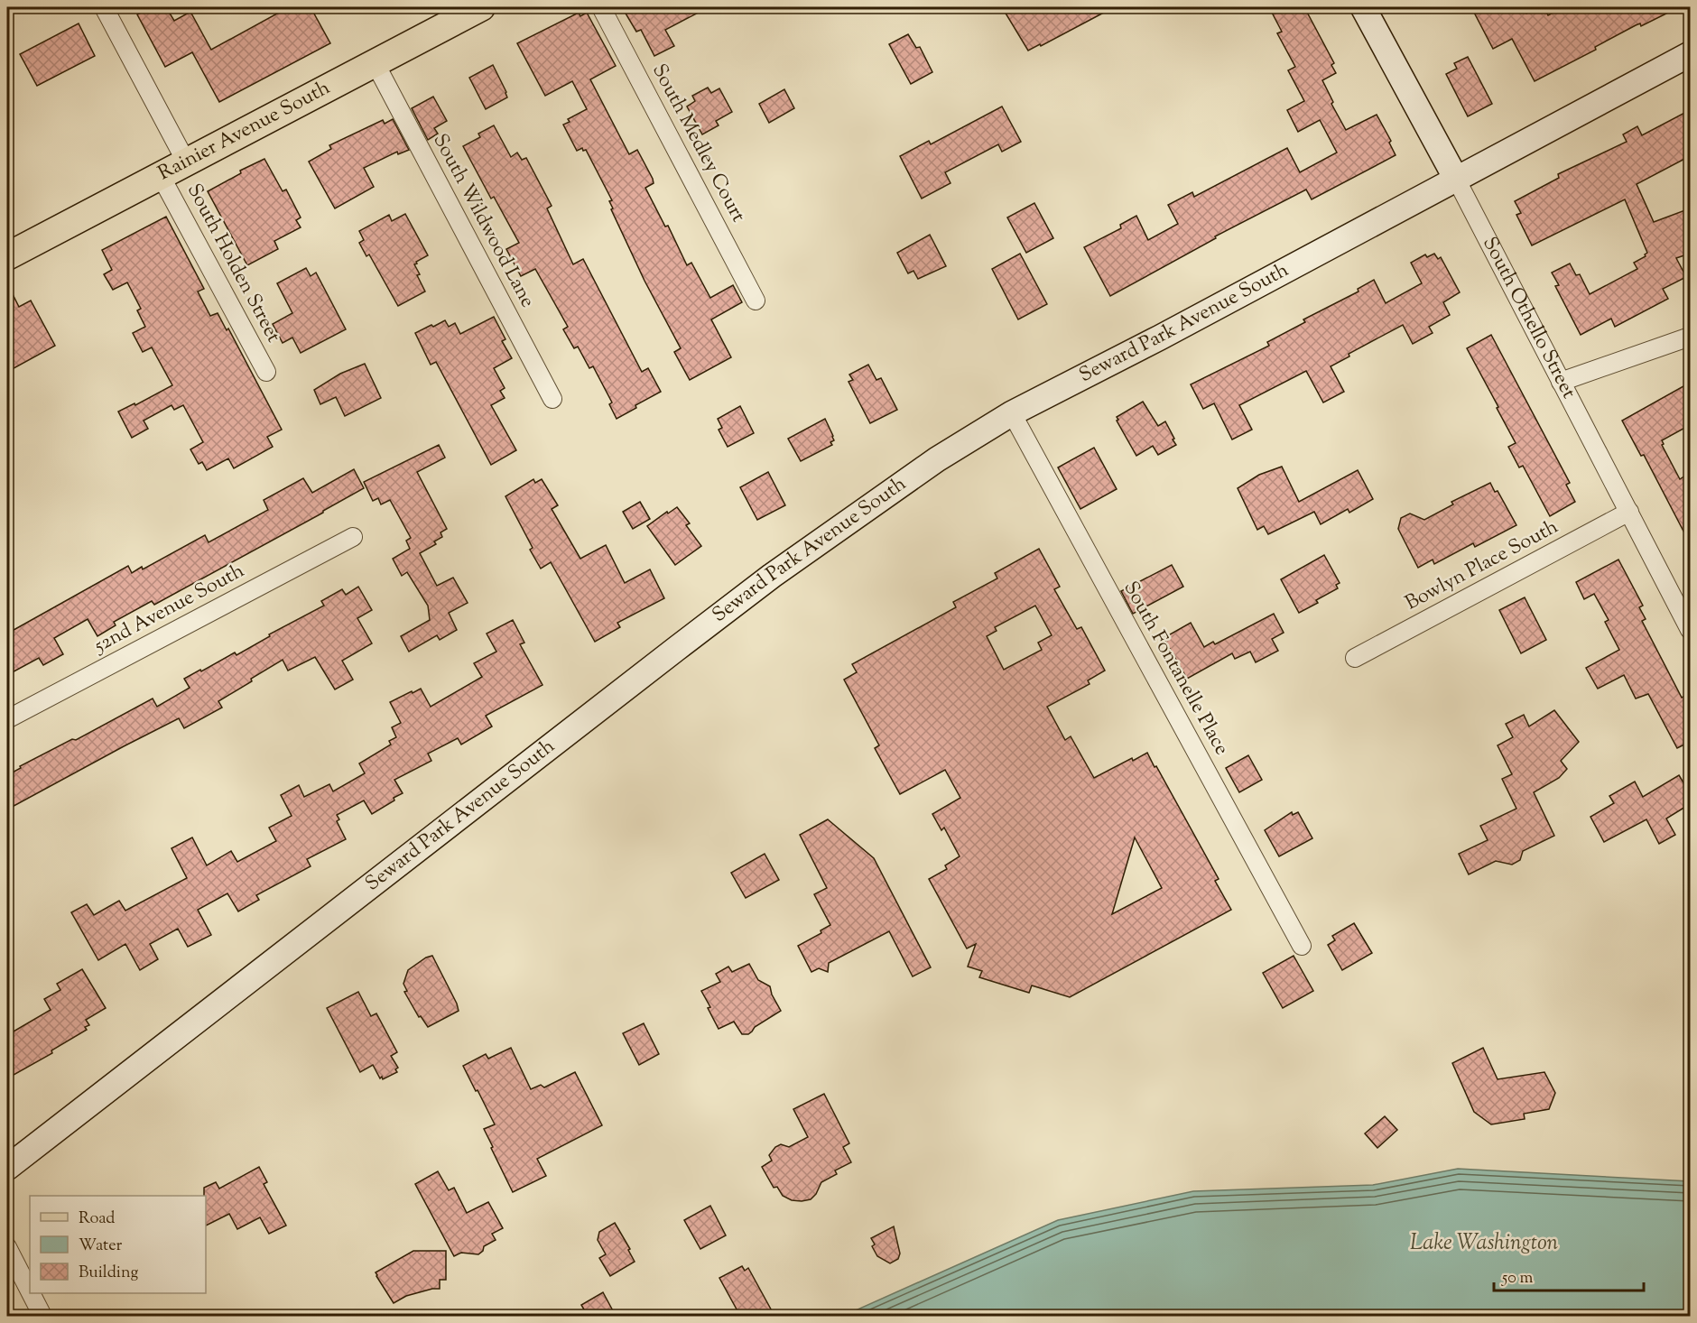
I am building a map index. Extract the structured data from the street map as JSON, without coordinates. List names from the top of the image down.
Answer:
{
  "streets": {
    "main road": ["Rainier Avenue South", "South Othello Street", "Seward Park Avenue South"],
    "street": [
      "South Medley Court",
      "South Wildwood Lane",
      "South Holden Street",
      "Bowlyn Place South",
      "52nd Avenue South",
      "South Fontanelle Place"
    ]
  },
  "crossings": [
    ["Rainier Avenue South", "South Wildwood Lane"],
    ["Rainier Avenue South", "South Holden Street"],
    ["South Othello Street", "Seward Park Avenue South"],
    ["South Othello Street", "Bowlyn Place South"],
    ["Seward Park Avenue South", "South Fontanelle Place"]
  ],
  "water": ["Lake Washington"],
  "legend": ["Road", "Water", "Building"],
  "scale_bar": "50 m"
}
